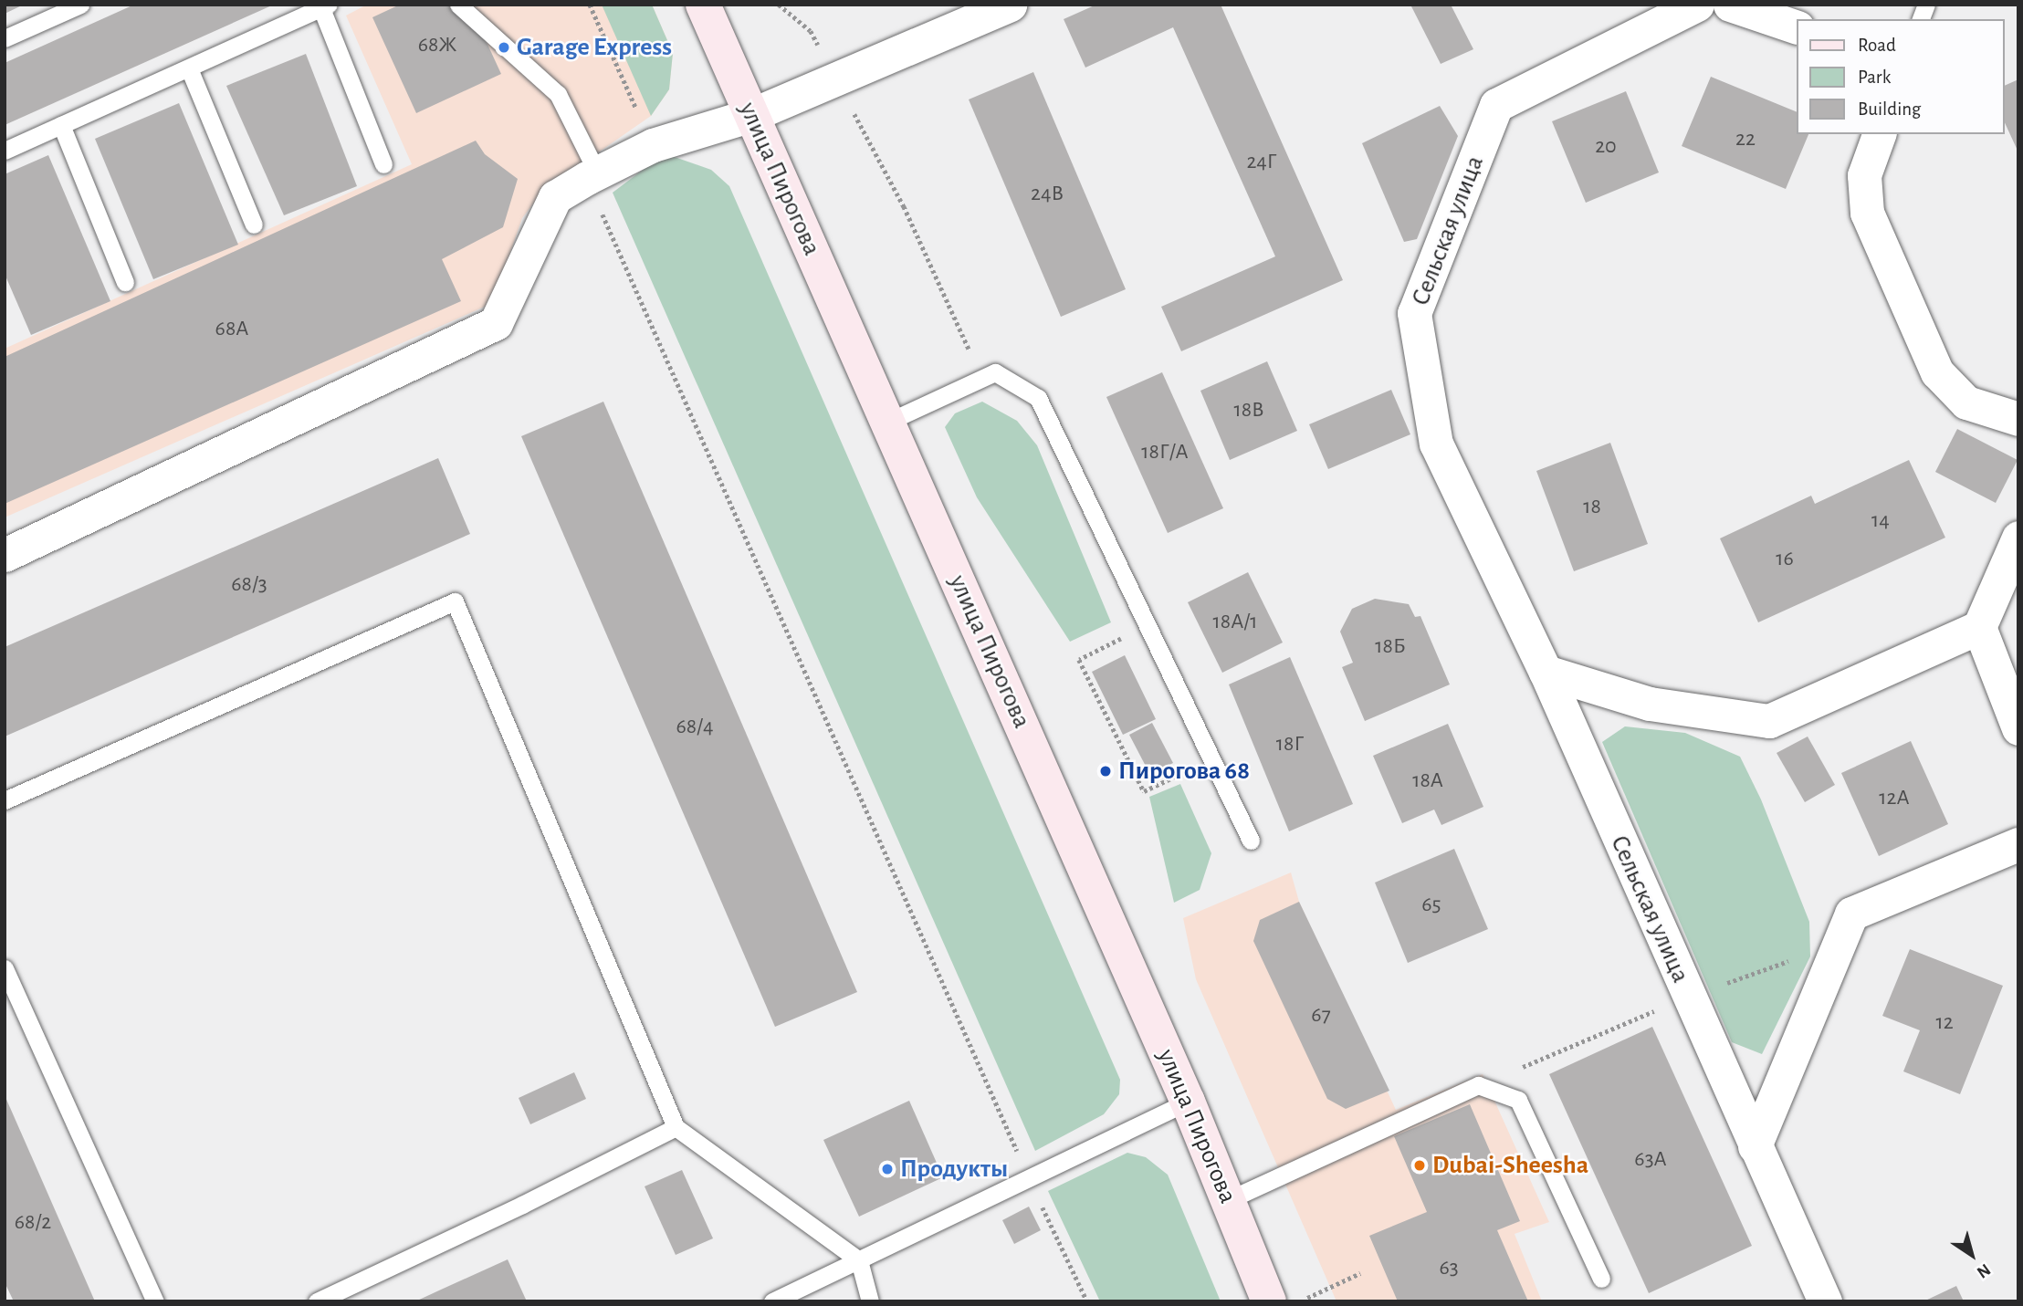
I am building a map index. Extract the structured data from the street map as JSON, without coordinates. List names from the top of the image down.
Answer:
{
  "streets": {
    "main road": ["улица Пирогова"],
    "street": ["Сельская улица"]
  },
  "places": [
    "Garage Express",
    "Пирогова 68",
    "Dubai-Sheesha",
    "Продукты"
  ],
  "house_numbers": [
    "68Ж",
    "22",
    "20",
    "24Г",
    "24В",
    "68А",
    "18В",
    "18Г/А",
    "18",
    "14",
    "16",
    "68/3",
    "18А/1",
    "18Б",
    "68/4",
    "18Г",
    "18А",
    "12А",
    "65",
    "67",
    "12",
    "63А",
    "68/2",
    "63"
  ],
  "legend": ["Road", "Park", "Building"],
  "north": "bottom right"
}
